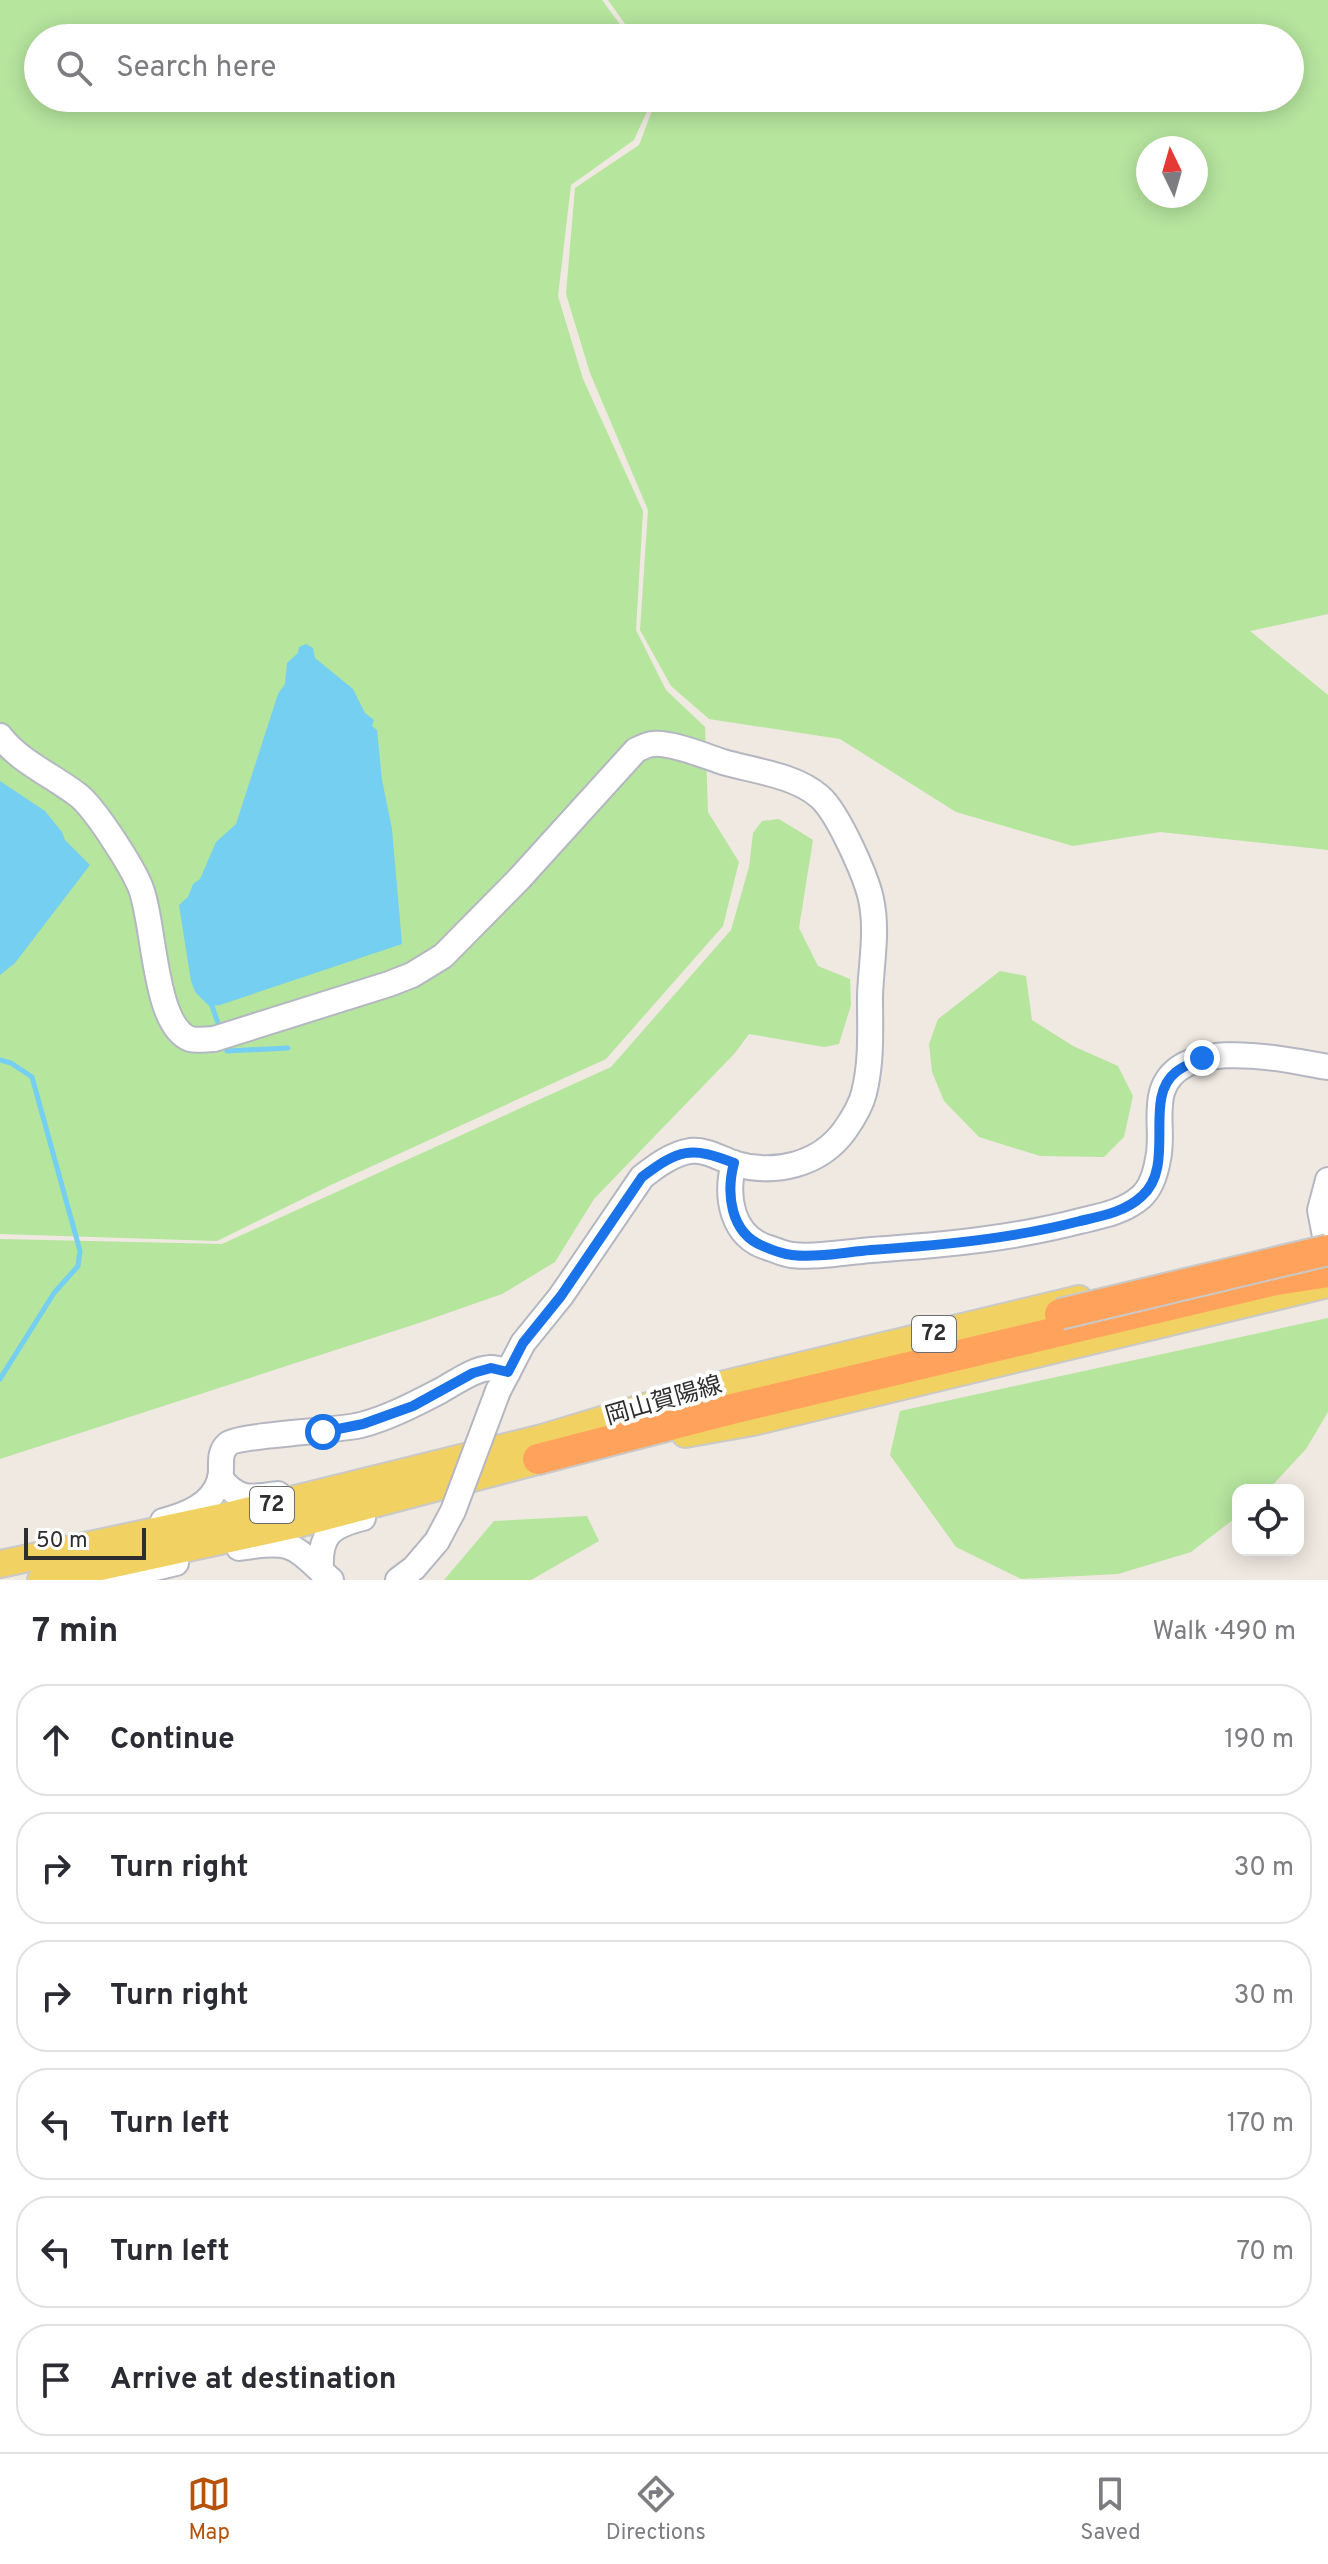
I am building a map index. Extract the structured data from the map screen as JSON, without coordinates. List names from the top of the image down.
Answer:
{
  "streets": {
    "highway": ["72"],
    "main road": ["岡山賀陽線"]
  },
  "crossings": [
    ["72", "岡山賀陽線"]
  ],
  "scale_bar": "50 m",
  "north": "top",
  "page": {
    "search": "Search here",
    "scale": "50 m",
    "heading": ["7 min", "Walk · 490 m"],
    "list": [
      ["Continue", "190 m"],
      ["Turn right", "30 m"],
      ["Turn right", "30 m"],
      ["Turn left", "170 m"],
      ["Turn left", "70 m"],
      "Arrive at destination"
    ],
    "nav": ["Map", "Directions", "Saved"]
  }
}
